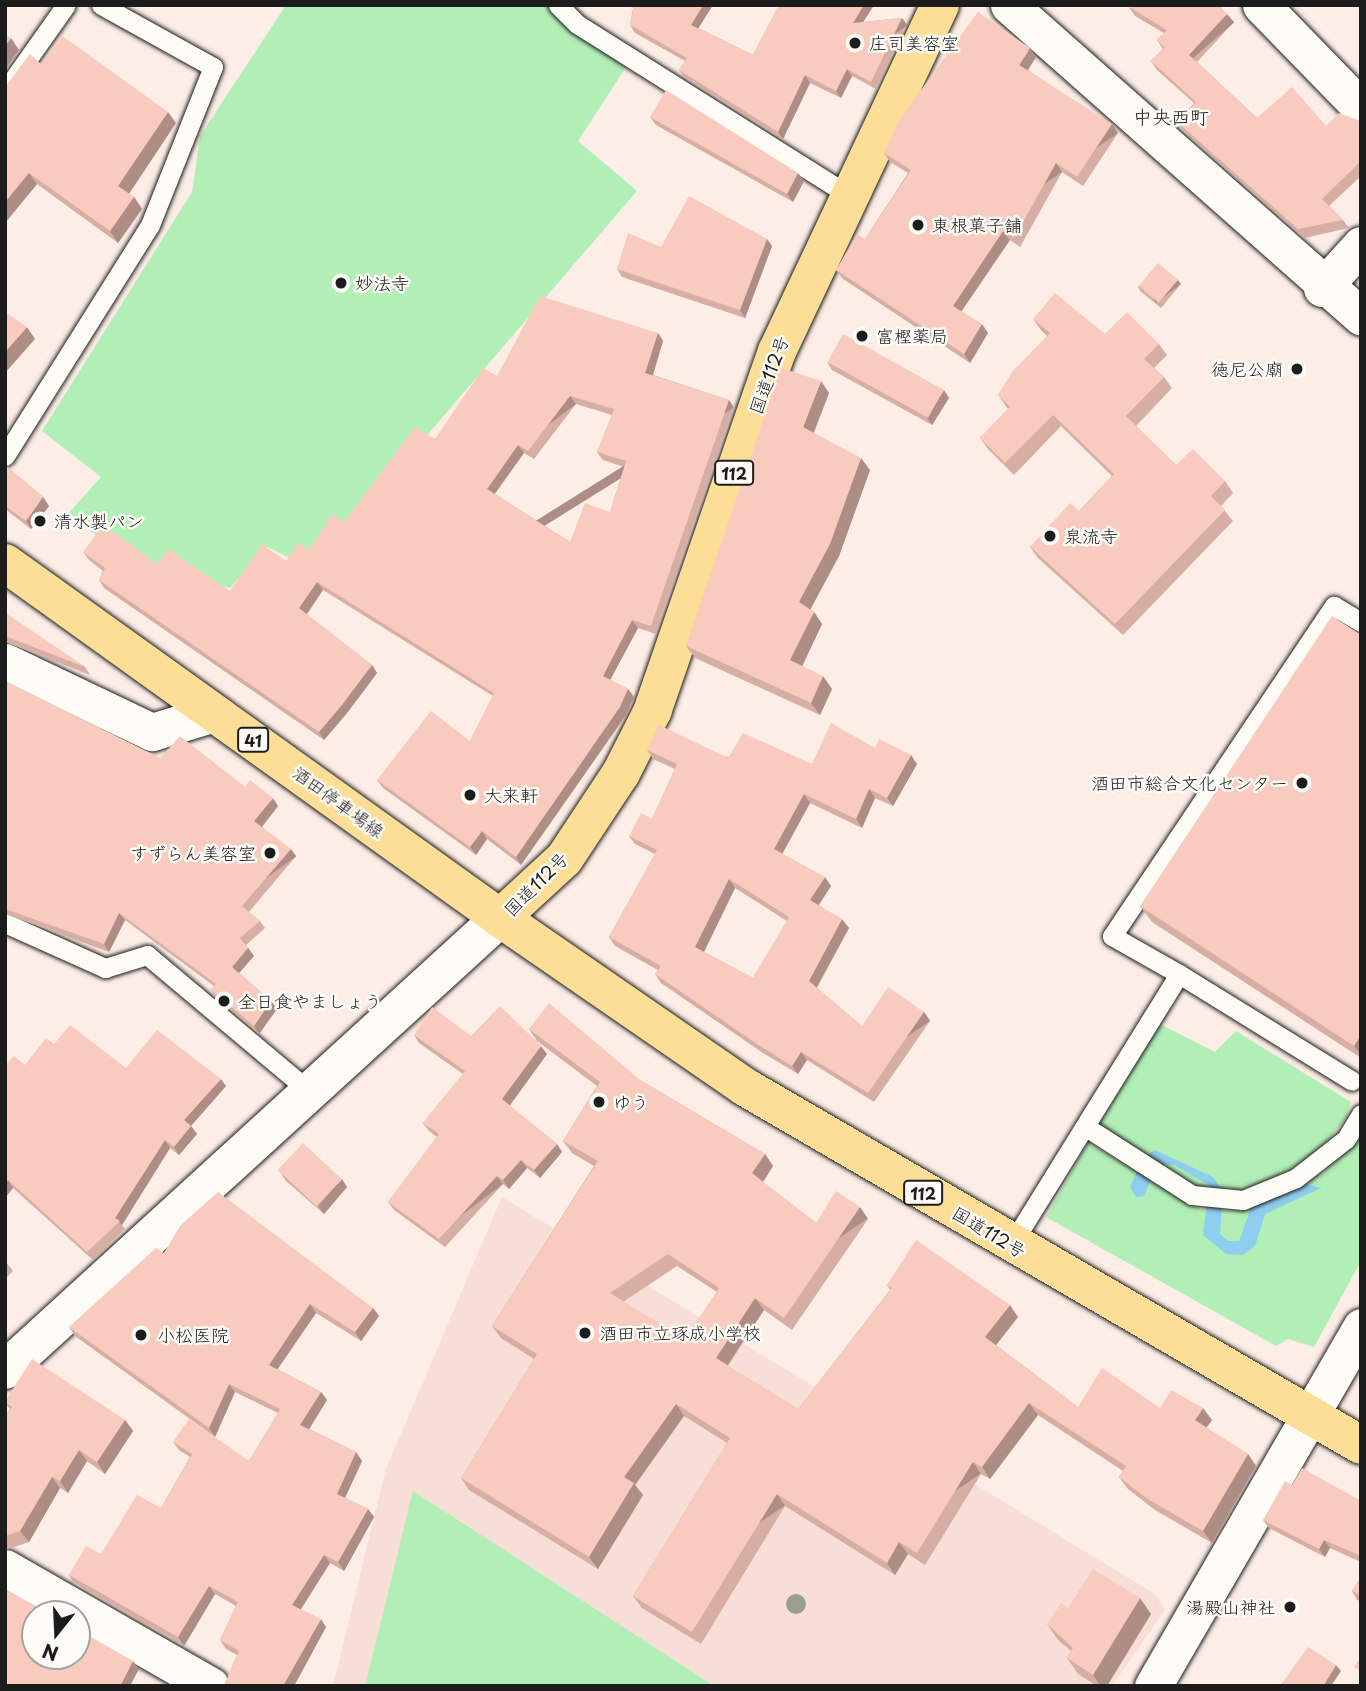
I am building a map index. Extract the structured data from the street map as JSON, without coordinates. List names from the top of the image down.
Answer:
{
  "streets": {
    "main road": [
      "国道112号",
      "112",
      "41",
      "酒田停車場線"
    ]
  },
  "crossings": [
    ["国道112号", "酒田停車場線"]
  ],
  "districts": ["中央西町"],
  "places": [
    "庄司美容室",
    "東根菓子舗",
    "妙法寺",
    "富樫薬局",
    "徳尼公廟",
    "清水製パン",
    "泉流寺",
    "酒田市総合文化センター",
    "大来軒",
    "すずらん美容室",
    "全日食やましょう",
    "ゆう",
    "酒田市立琢成小学校",
    "小松医院",
    "湯殿山神社"
  ],
  "north": "bottom"
}
